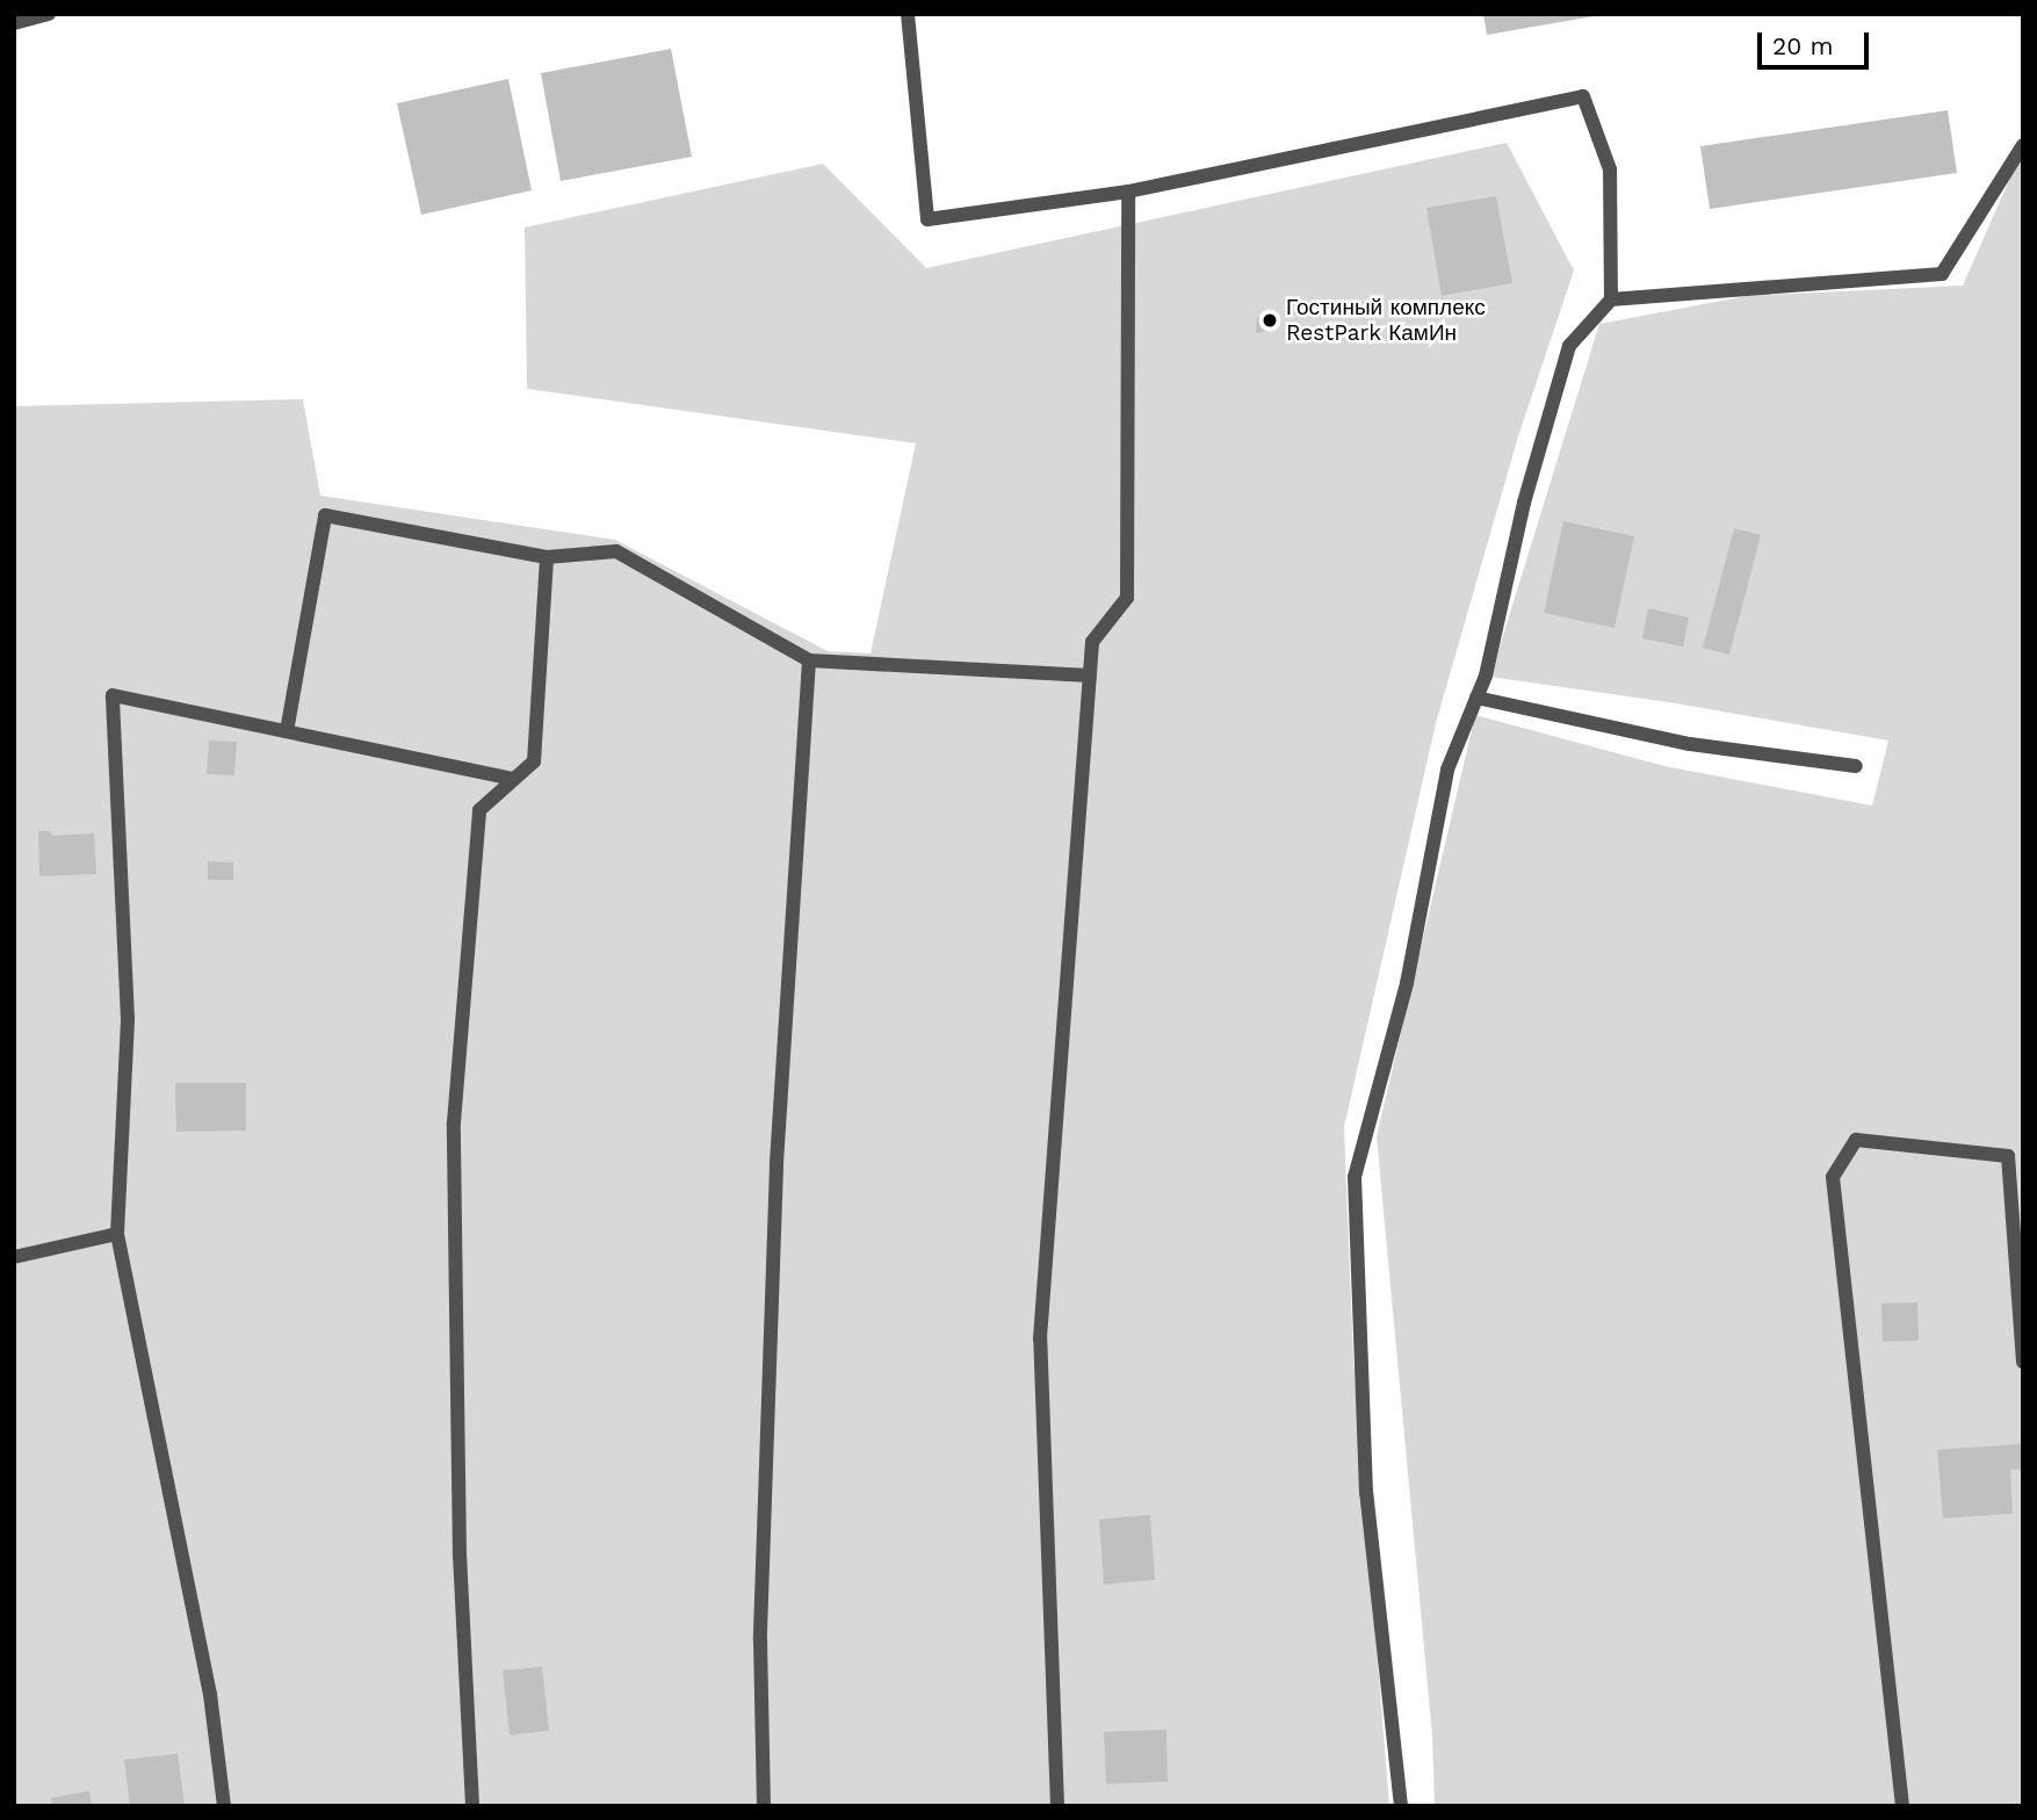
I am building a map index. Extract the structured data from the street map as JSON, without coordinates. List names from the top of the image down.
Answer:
{
  "places": ["Гостиный комплекс RestPark КамИн"],
  "scale_bar": "20 m"
}
